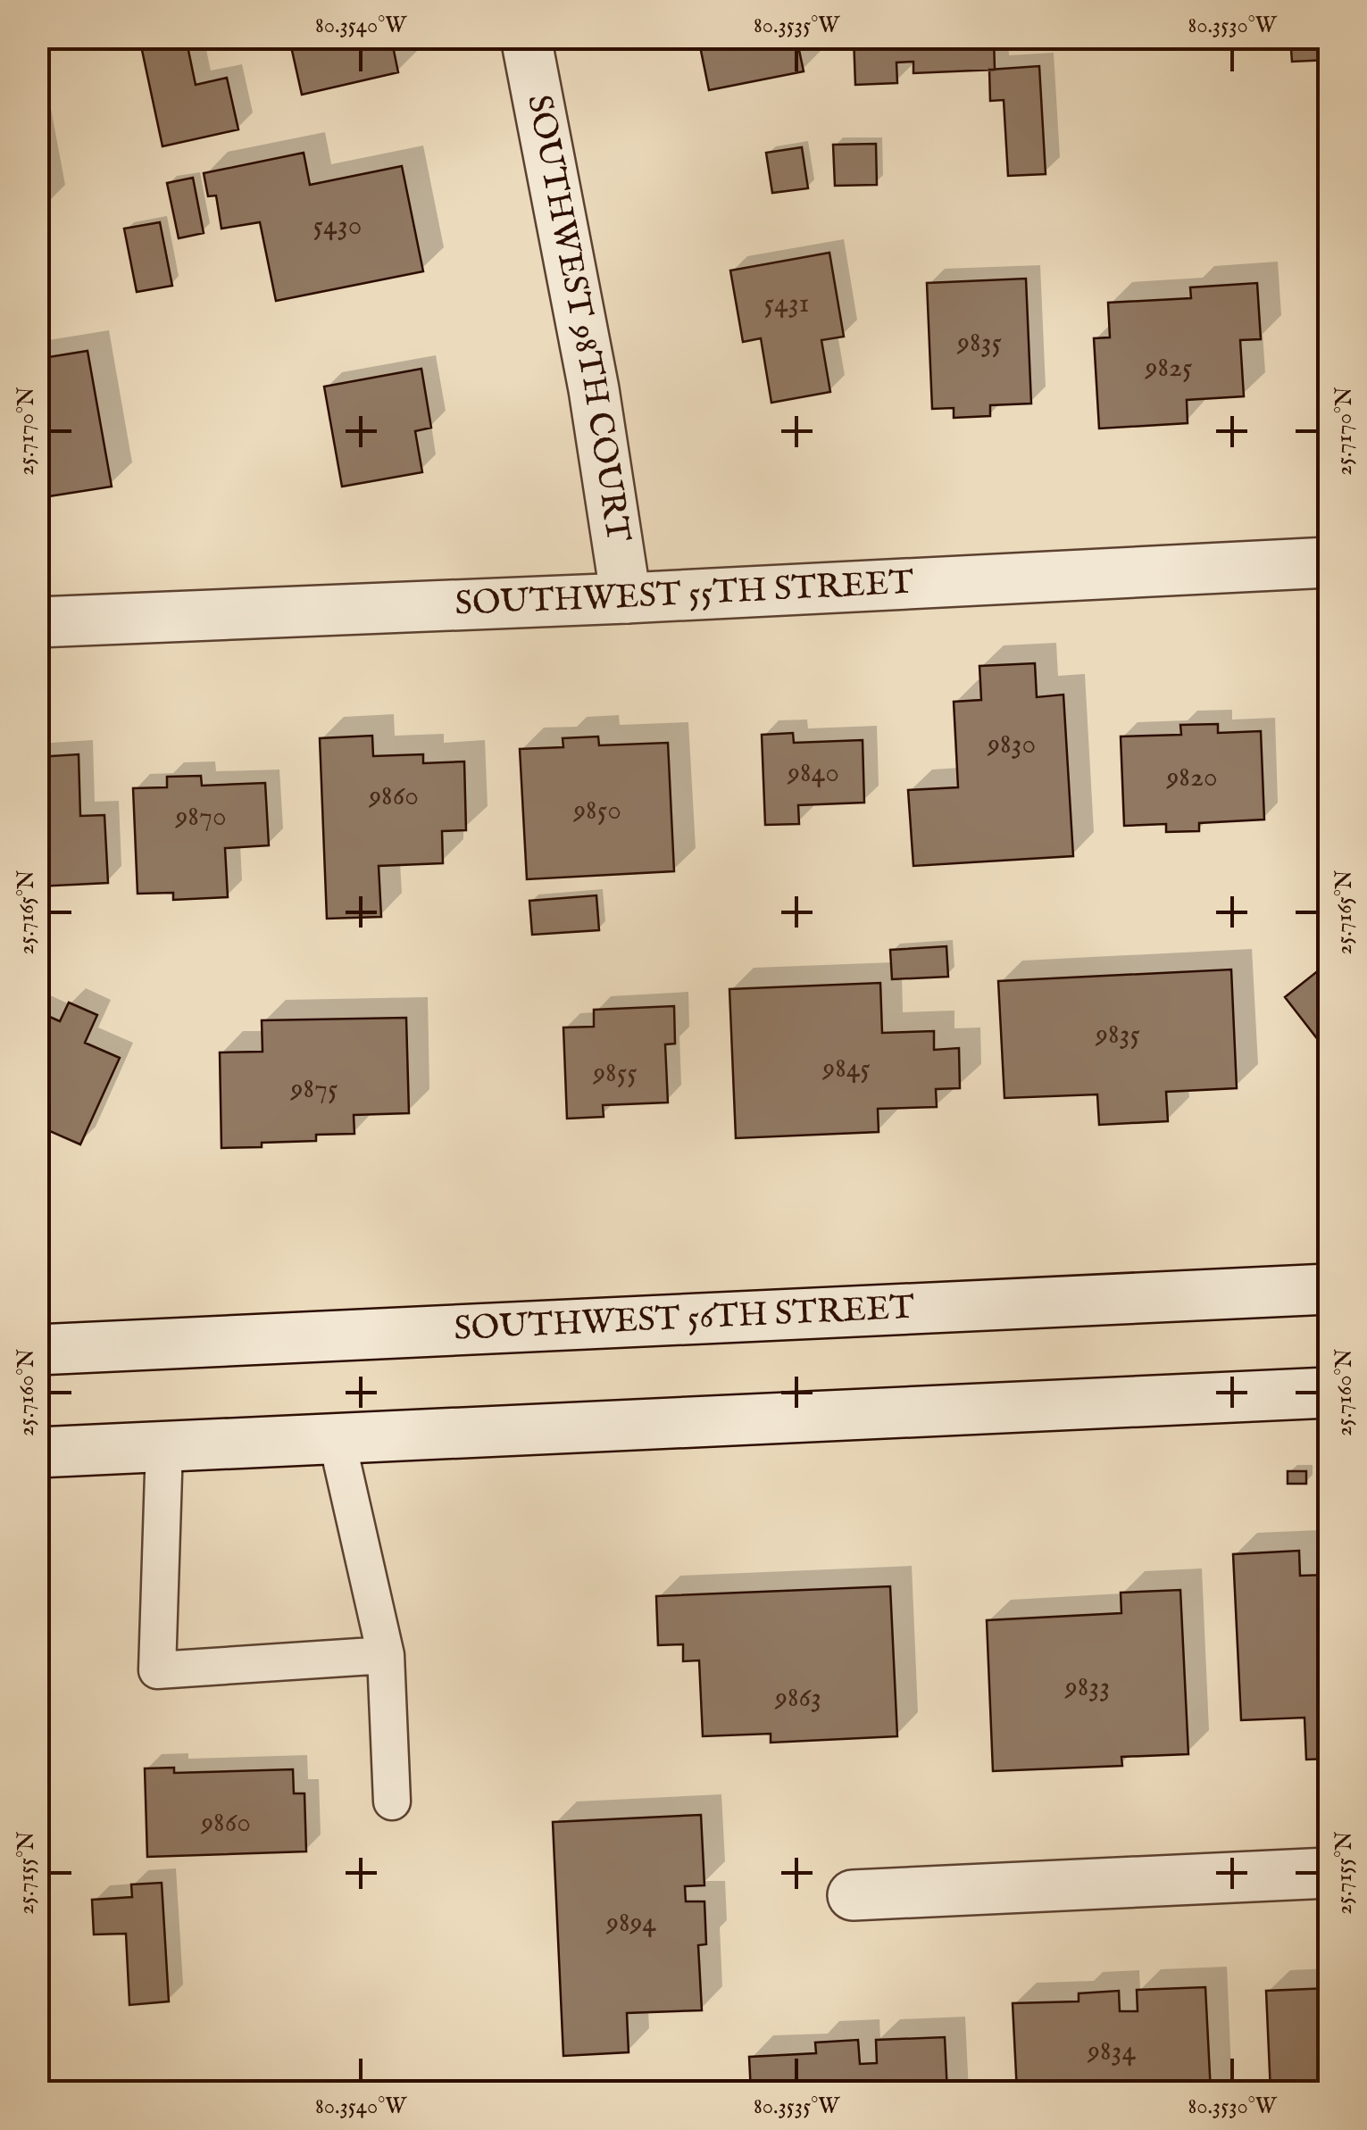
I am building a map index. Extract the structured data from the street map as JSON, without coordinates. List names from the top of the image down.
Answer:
{
  "streets": {
    "main road": ["SOUTHWEST 98TH COURT", "SOUTHWEST 55TH STREET", "SOUTHWEST 56TH STREET"]
  },
  "crossings": [
    ["SOUTHWEST 98TH COURT", "SOUTHWEST 55TH STREET"]
  ],
  "house_numbers": [
    "5430",
    "5431",
    "9835",
    "9825",
    "9830",
    "9840",
    "9820",
    "9860",
    "9850",
    "9870",
    "9835",
    "9845",
    "9855",
    "9875",
    "9833",
    "9863",
    "9860",
    "9894",
    "9834"
  ],
  "coordinates": [
    "80.3540°W",
    "80.3535°W",
    "80.3530°W",
    "25.7170°N",
    "25.7165°N",
    "25.7160°N",
    "25.7155°N"
  ]
}
